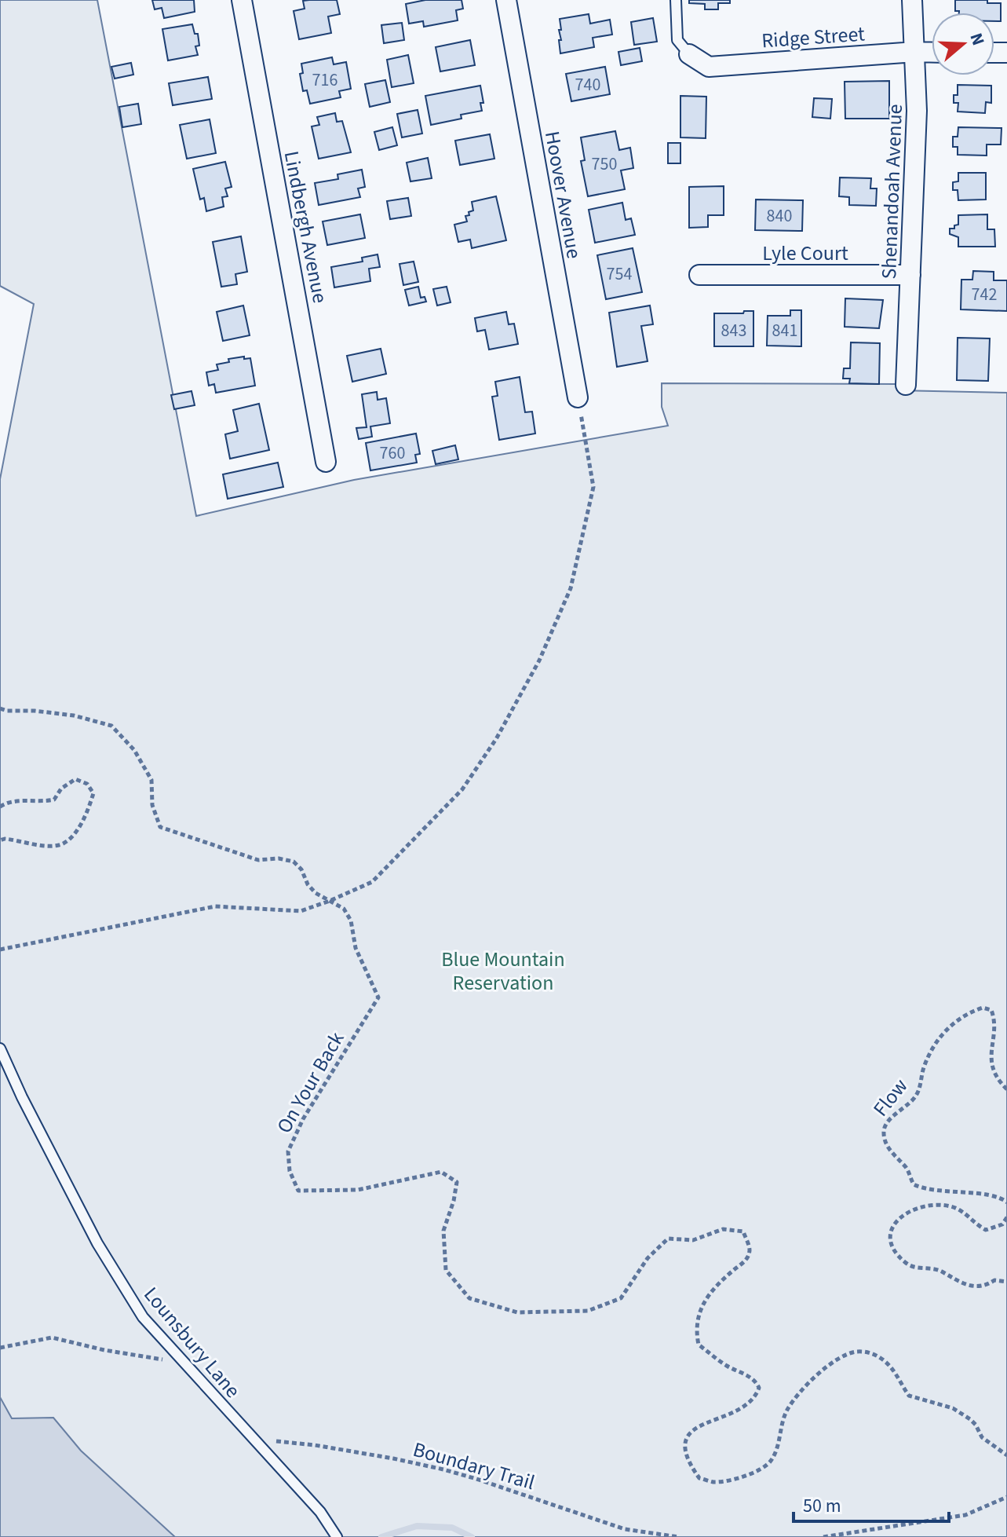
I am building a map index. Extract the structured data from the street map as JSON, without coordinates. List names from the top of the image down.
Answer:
{
  "streets": {
    "street": [
      "Ridge Street",
      "Shenandoah Avenue",
      "Hoover Avenue",
      "Lindbergh Avenue",
      "Lyle Court"
    ],
    "lane": ["Lounsbury Lane"],
    "path": ["On Your Back", "Flow", "Boundary Trail"]
  },
  "crossings": [
    ["Ridge Street", "Shenandoah Avenue"],
    ["Shenandoah Avenue", "Lyle Court"],
    ["Lounsbury Lane", "Boundary Trail"]
  ],
  "parks": ["Blue Mountain Reservation"],
  "house_numbers": [
    "716",
    "740",
    "750",
    "840",
    "754",
    "742",
    "843",
    "841",
    "760"
  ],
  "scale_bar": "50 m",
  "north": "right"
}
